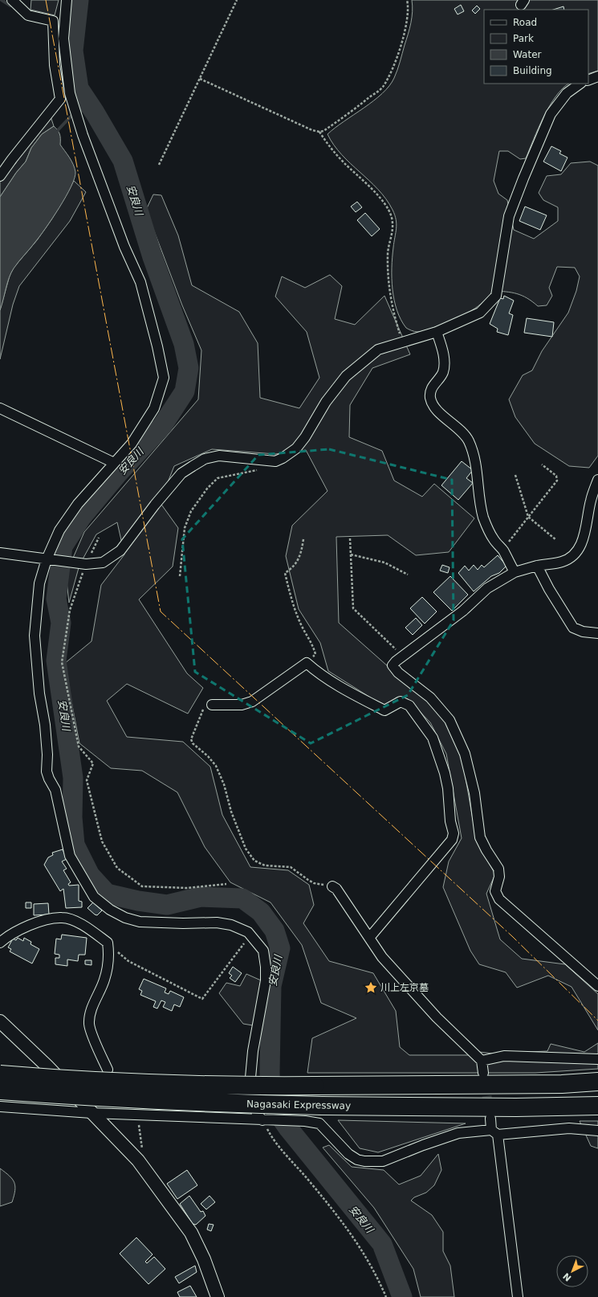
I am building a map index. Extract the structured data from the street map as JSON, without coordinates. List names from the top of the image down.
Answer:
{
  "streets": {
    "highway": ["Nagasaki Expressway"]
  },
  "water": ["安良川"],
  "places": {
    "place": ["川上左京墓"]
  },
  "legend": [
    "Road",
    "Park",
    "Water",
    "Building"
  ],
  "north": "bottom left"
}
